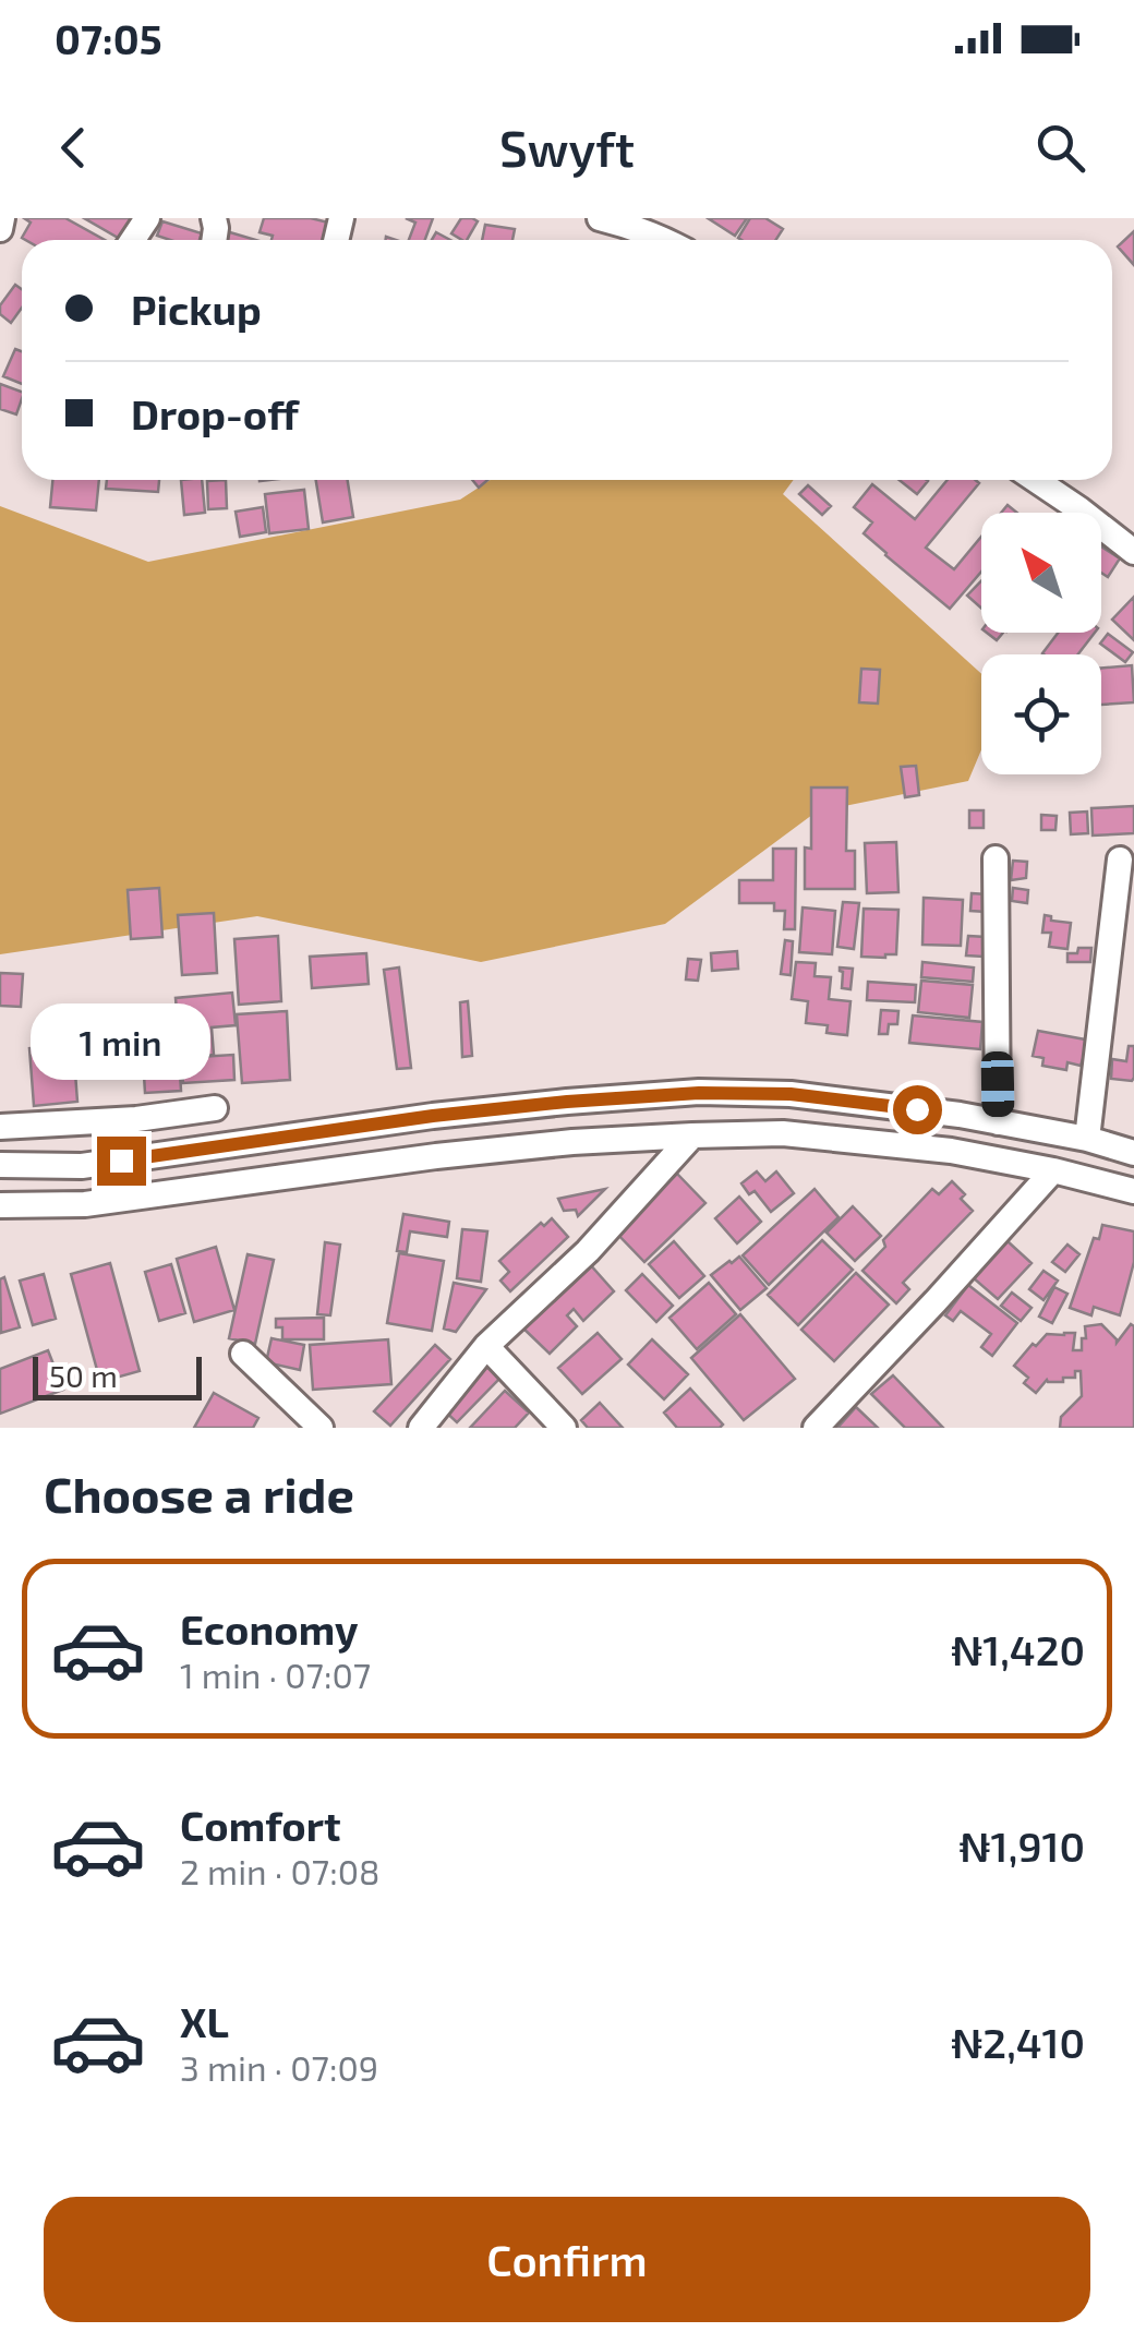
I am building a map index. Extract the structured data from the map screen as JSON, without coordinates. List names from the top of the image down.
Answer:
{
  "scale_bar": "50 m",
  "north": "top left",
  "page": {
    "status": "07:05",
    "header": "Swyft",
    "banner": ["Pickup", "Drop-off"],
    "bubble": "1 min",
    "scale": "50 m",
    "heading": "Choose a ride",
    "list": [
      {
        "name": "Economy",
        "note": "1 min · 07:07",
        "value": "₦1,420"
      },
      {
        "name": "Comfort",
        "note": "2 min · 07:08",
        "value": "₦1,910"
      },
      {
        "name": "XL",
        "note": "3 min · 07:09",
        "value": "₦2,410"
      }
    ],
    "buttons": "Confirm"
  }
}
